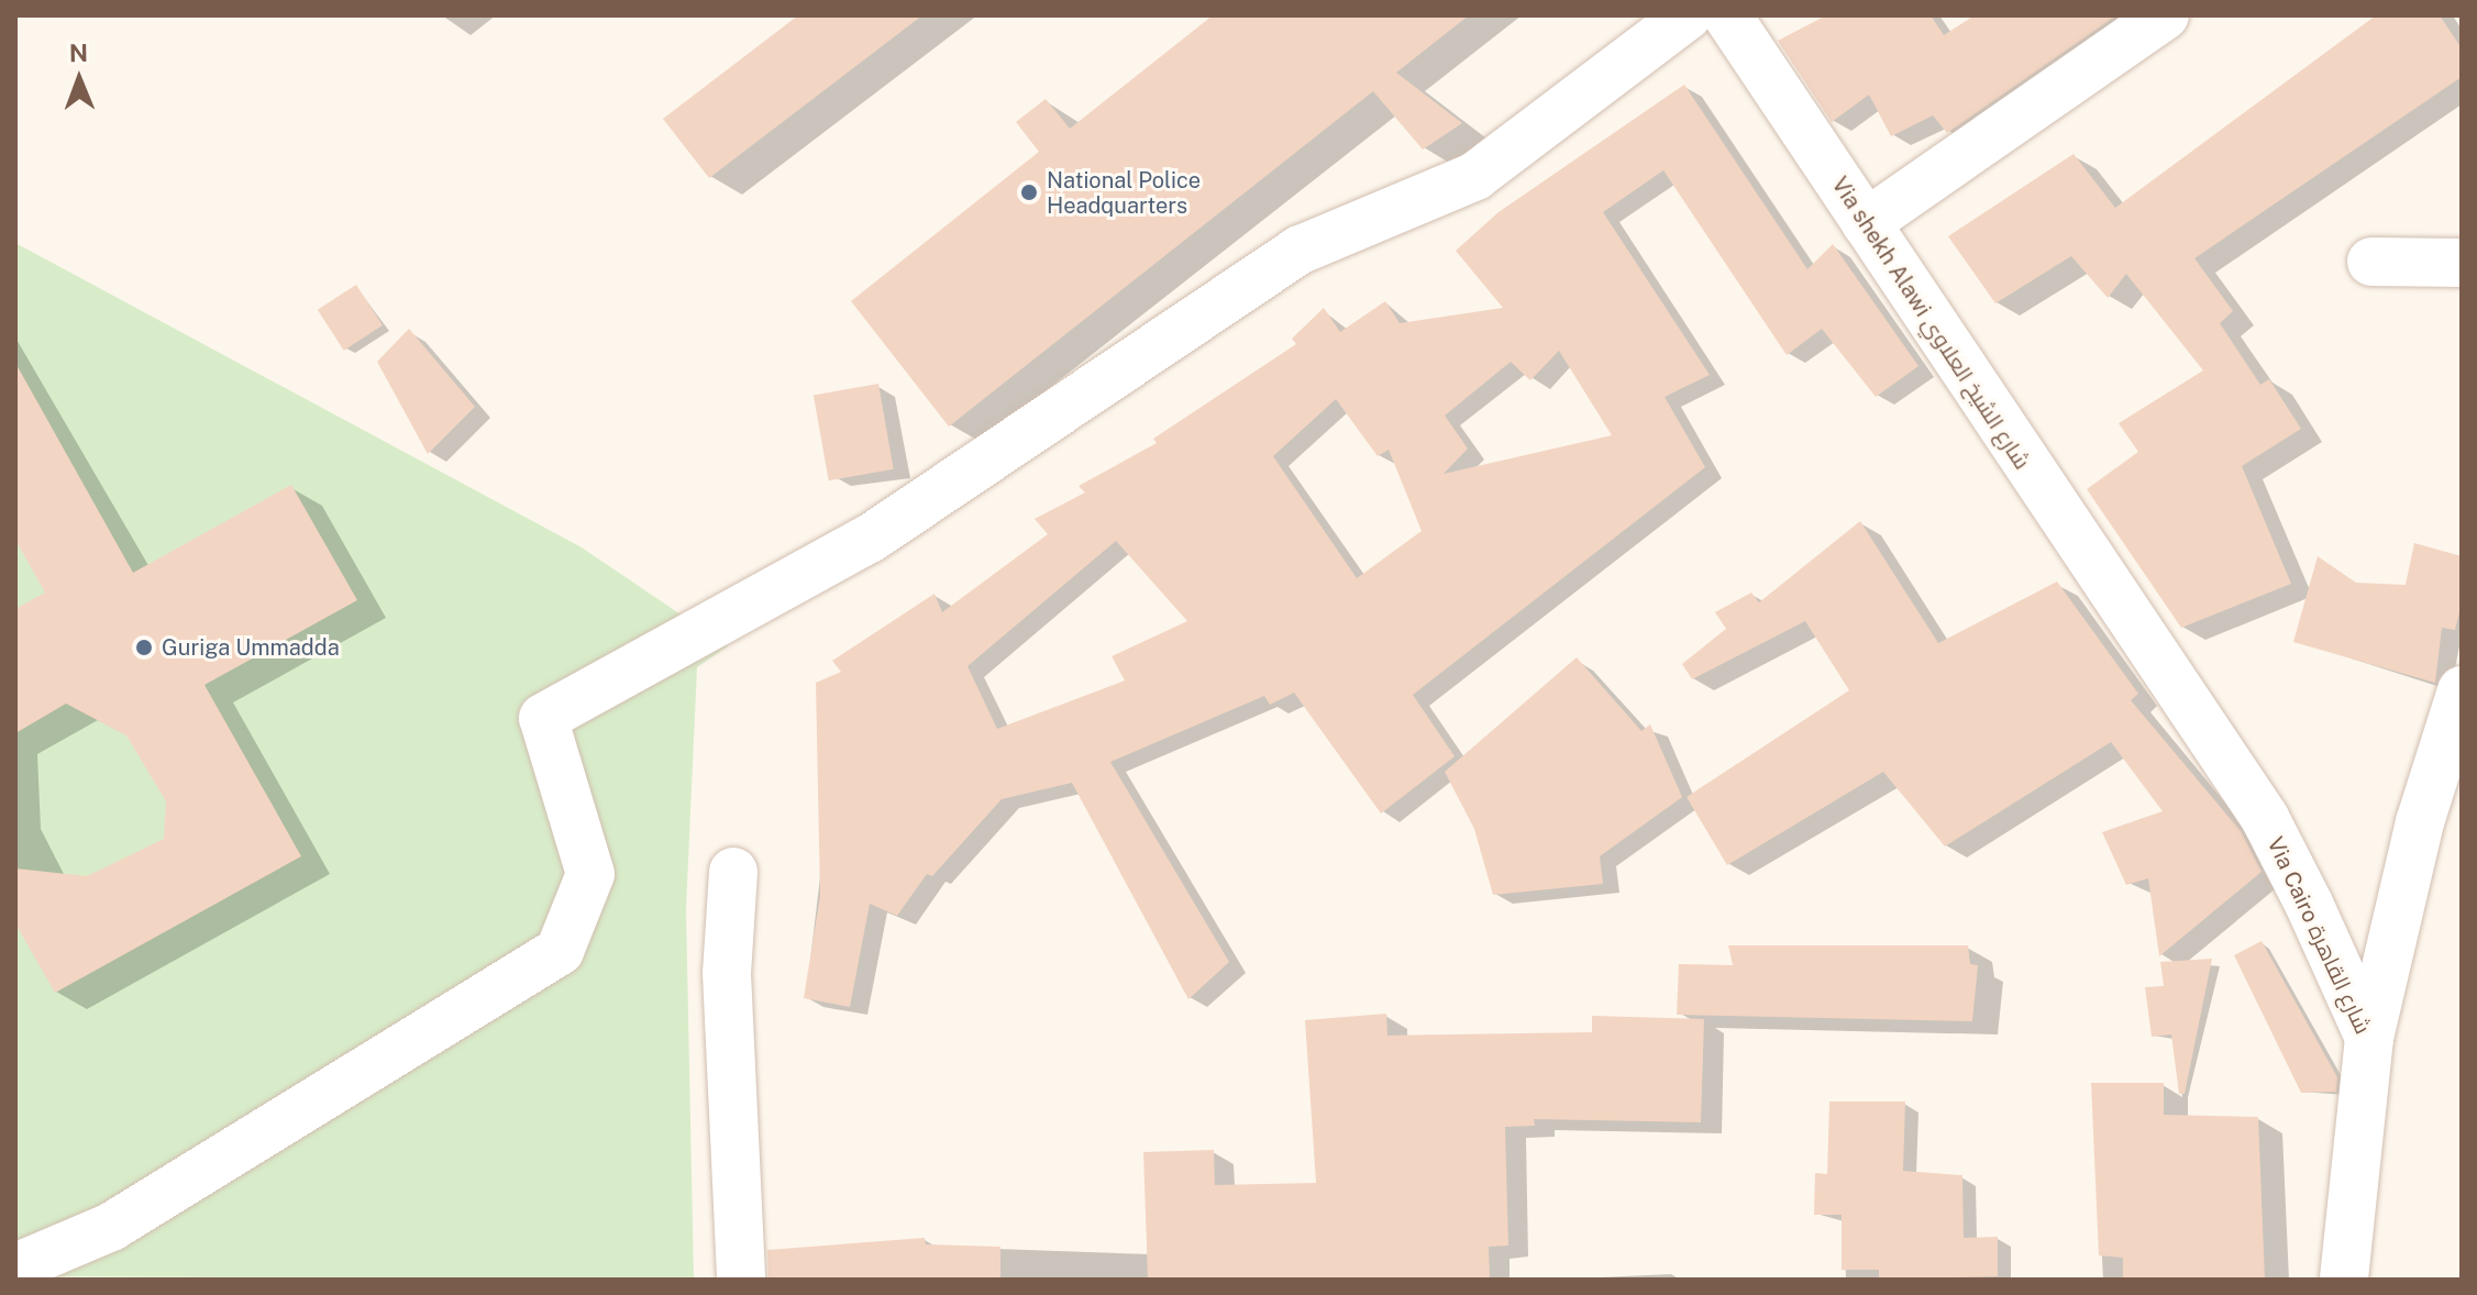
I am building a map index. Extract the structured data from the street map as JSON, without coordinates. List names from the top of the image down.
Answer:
{
  "streets": {
    "street": ["Via shekh Alawi شارع الشيخ العلاوي", "Via Cairo شارع القاهرة"]
  },
  "crossings": [
    ["Via shekh Alawi شارع الشيخ العلاوي", "Via Cairo شارع القاهرة"]
  ],
  "places": ["National Police Headquarters", "Guriga Ummadda"],
  "north": "top"
}
